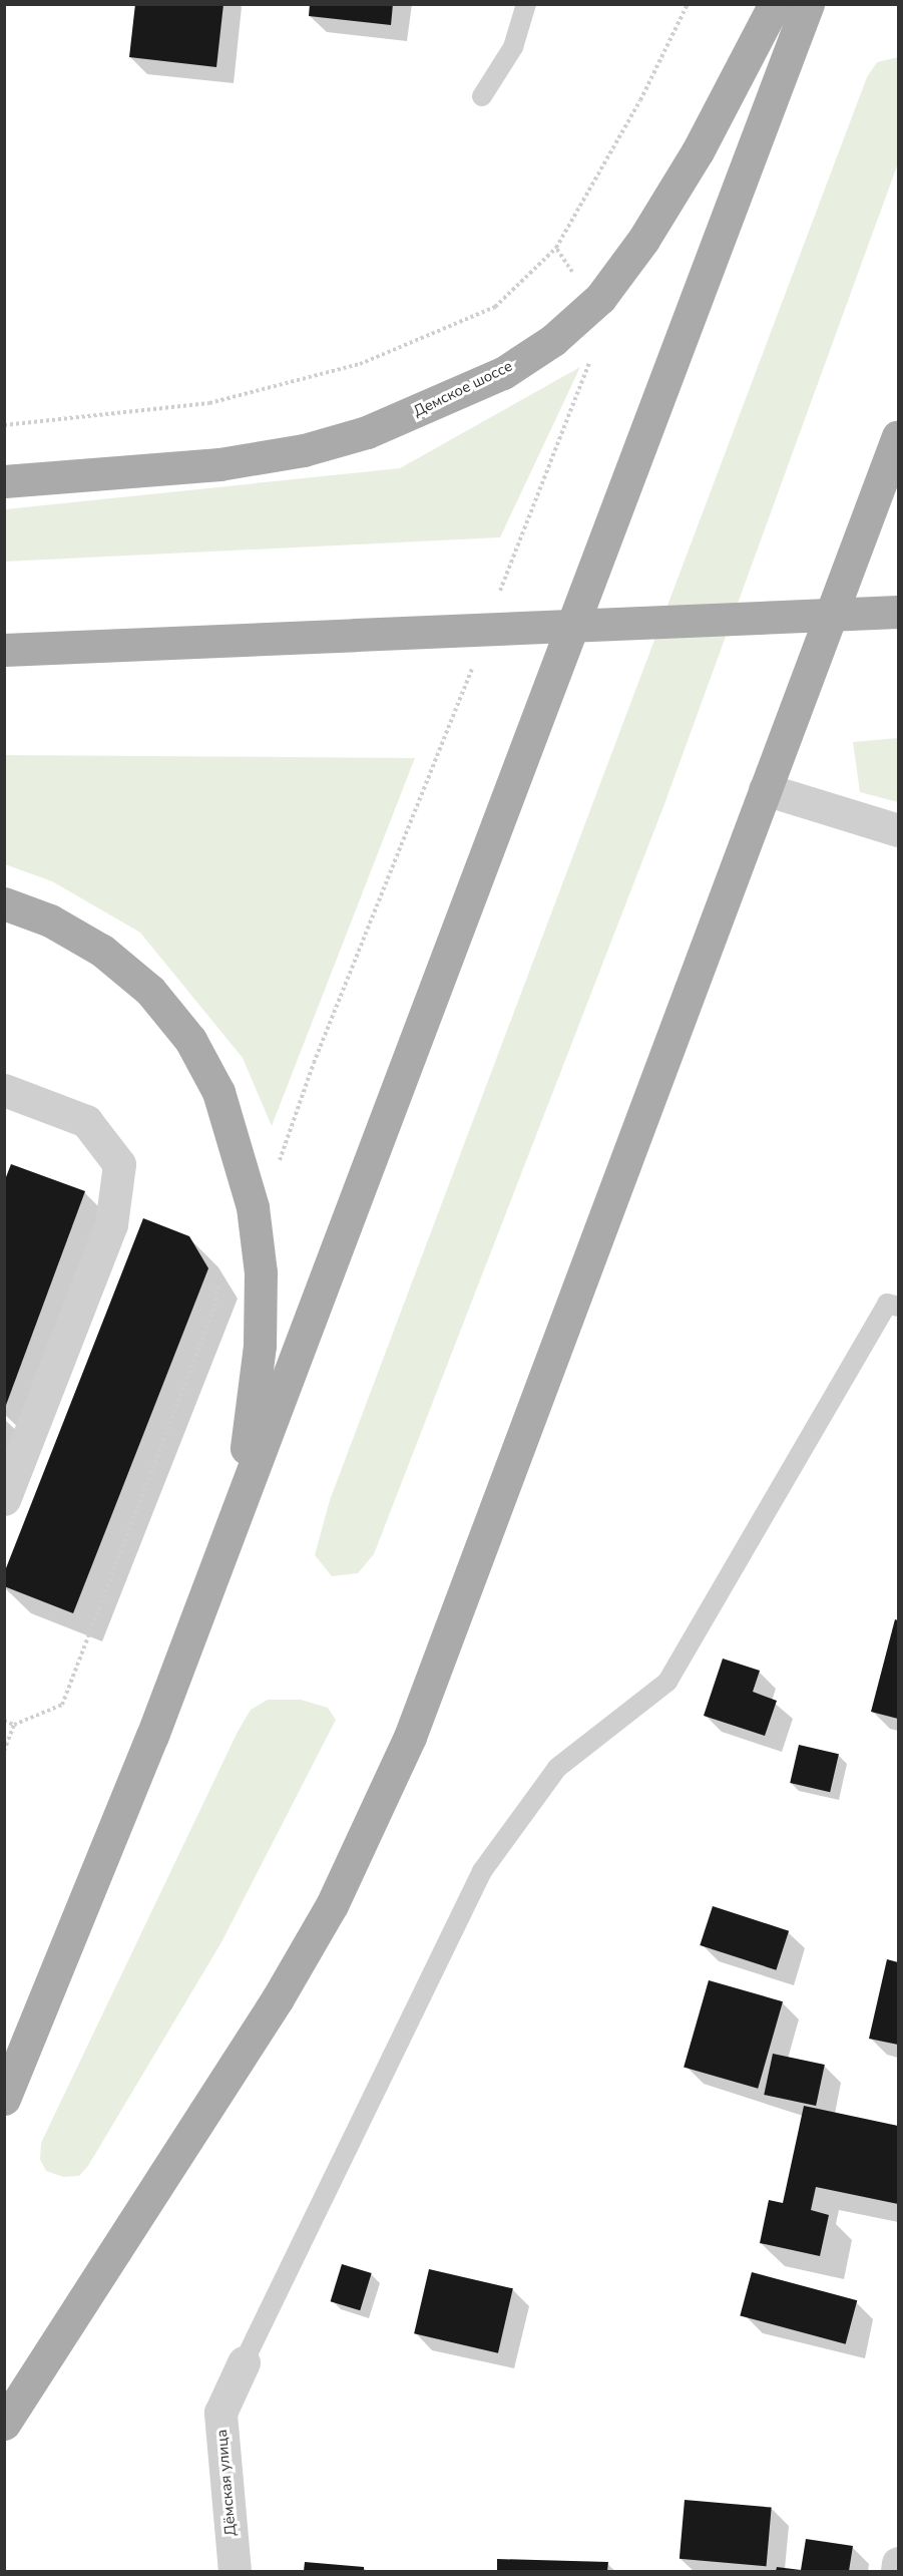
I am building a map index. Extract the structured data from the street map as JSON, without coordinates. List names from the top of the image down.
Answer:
{
  "streets": {
    "main road": ["Демское шоссе"],
    "street": ["Дёмская улица"]
  }
}
